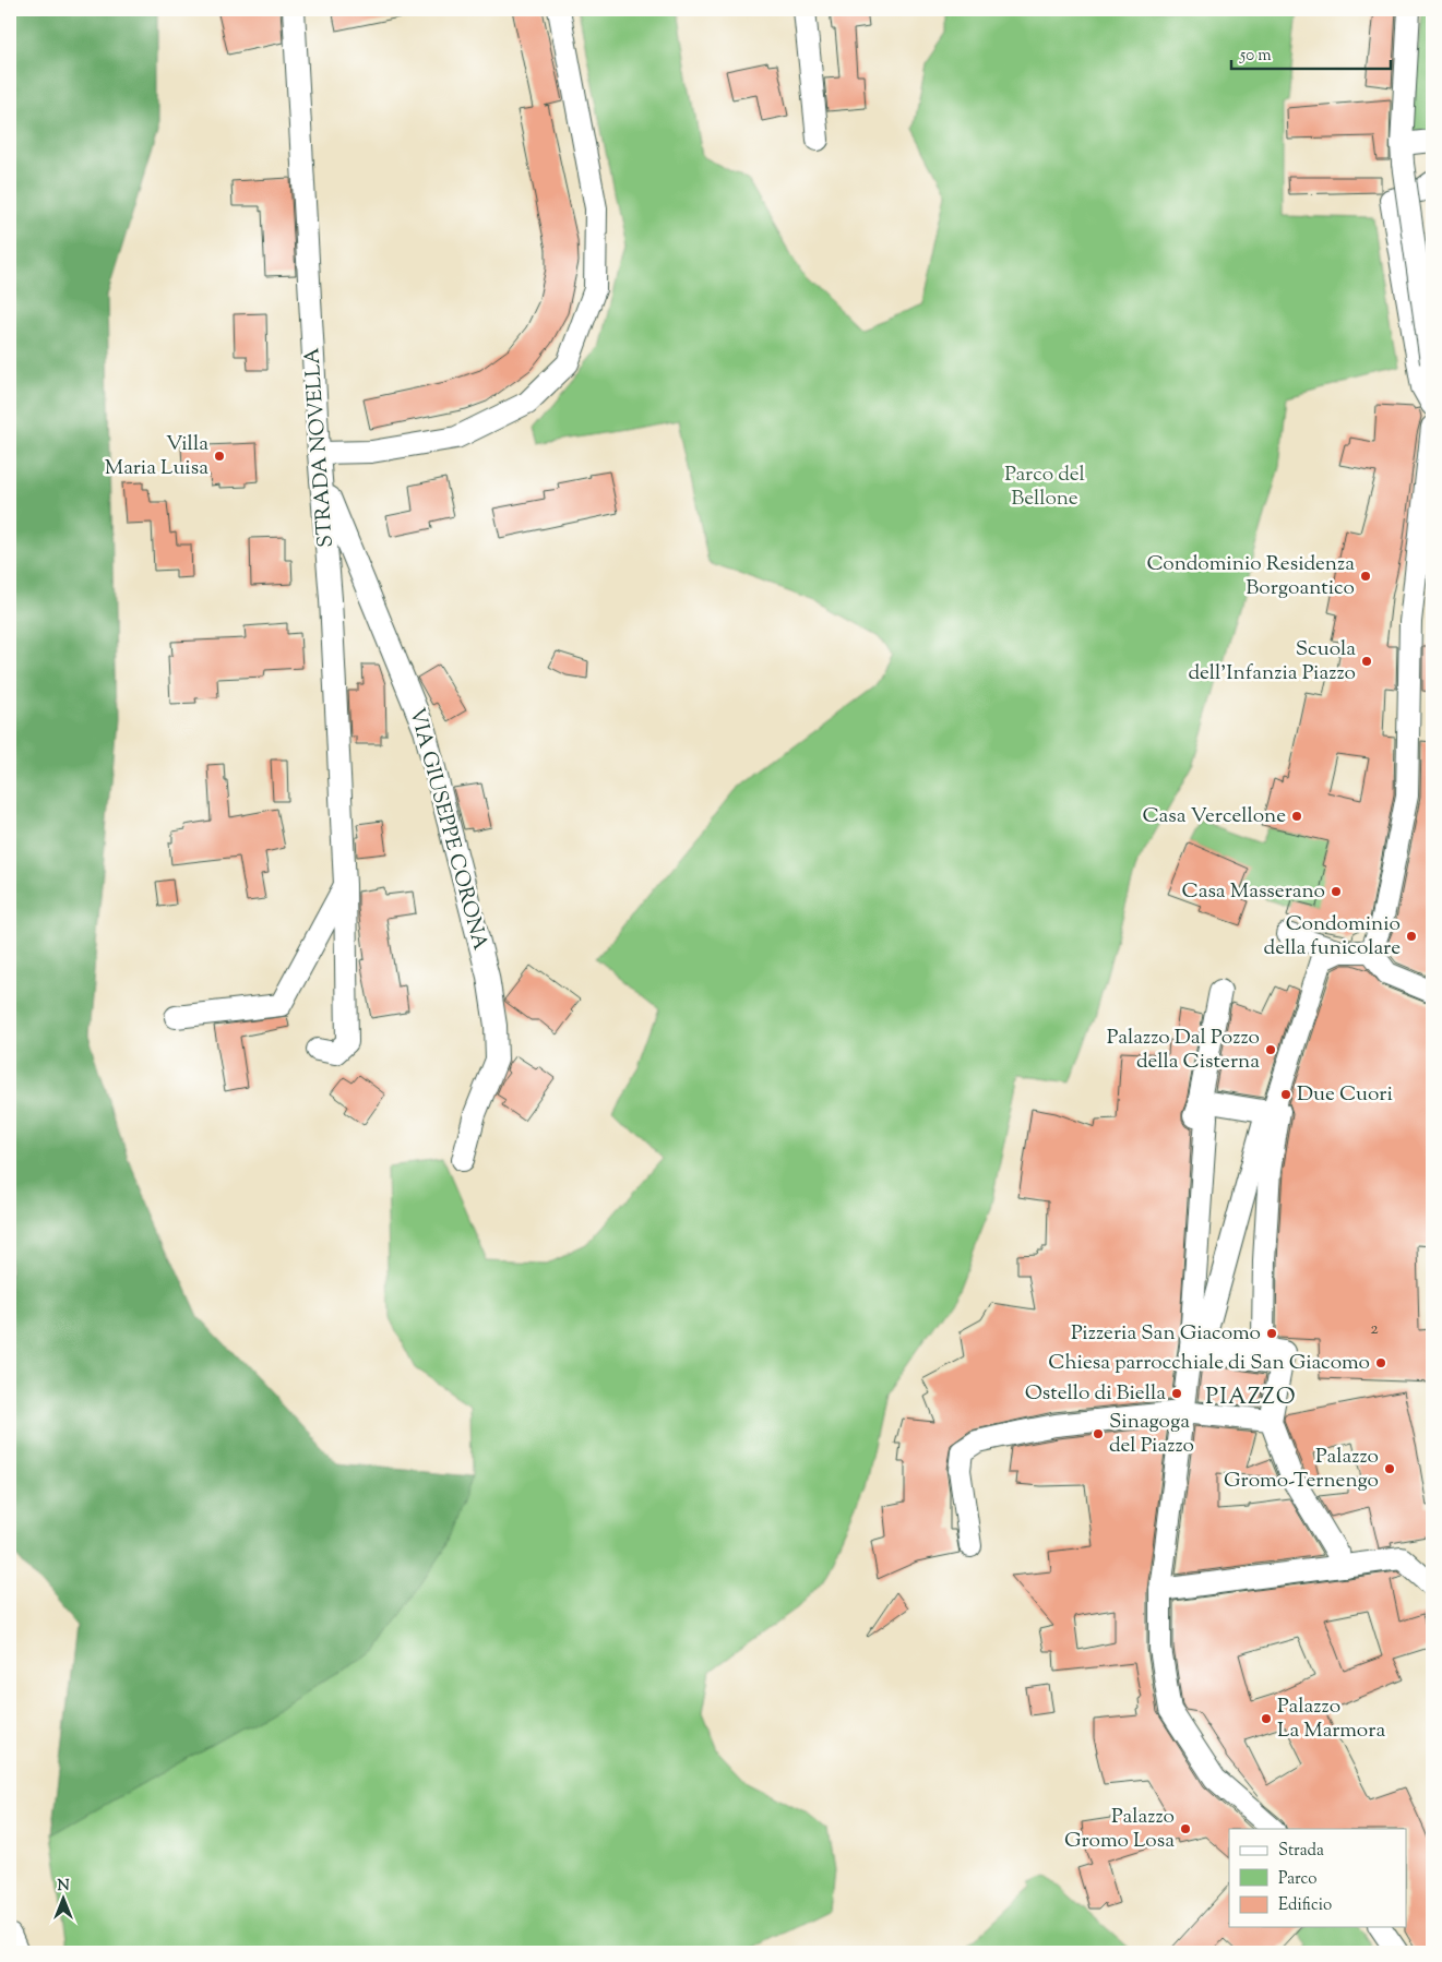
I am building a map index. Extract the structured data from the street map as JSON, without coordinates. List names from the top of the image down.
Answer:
{
  "streets": {
    "street": ["STRADA NOVELLA", "VIA GIUSEPPE CORONA"]
  },
  "crossings": [
    ["STRADA NOVELLA", "VIA GIUSEPPE CORONA"]
  ],
  "districts": ["PIAZZO"],
  "parks": ["Parco del Bellone"],
  "places": [
    "Villa Maria Luisa",
    "Condominio Residenza Borgoantico",
    "Scuola dell'Infanzia Piazzo",
    "Casa Vercellone",
    "Casa Masserano",
    "Condominio della funicolare",
    "Palazzo Dal Pozzo della Cisterna",
    "Due Cuori",
    "Pizzeria San Giacomo",
    "Chiesa parrocchiale di San Giacomo",
    "Ostello di Biella",
    "Sinagoga del Piazzo",
    "Palazzo Gromo-Ternengo",
    "Palazzo La Marmora",
    "Palazzo Gromo Losa"
  ],
  "house_numbers": ["2"],
  "legend": ["Strada", "Parco", "Edificio"],
  "scale_bar": "50 m",
  "north": "top"
}
